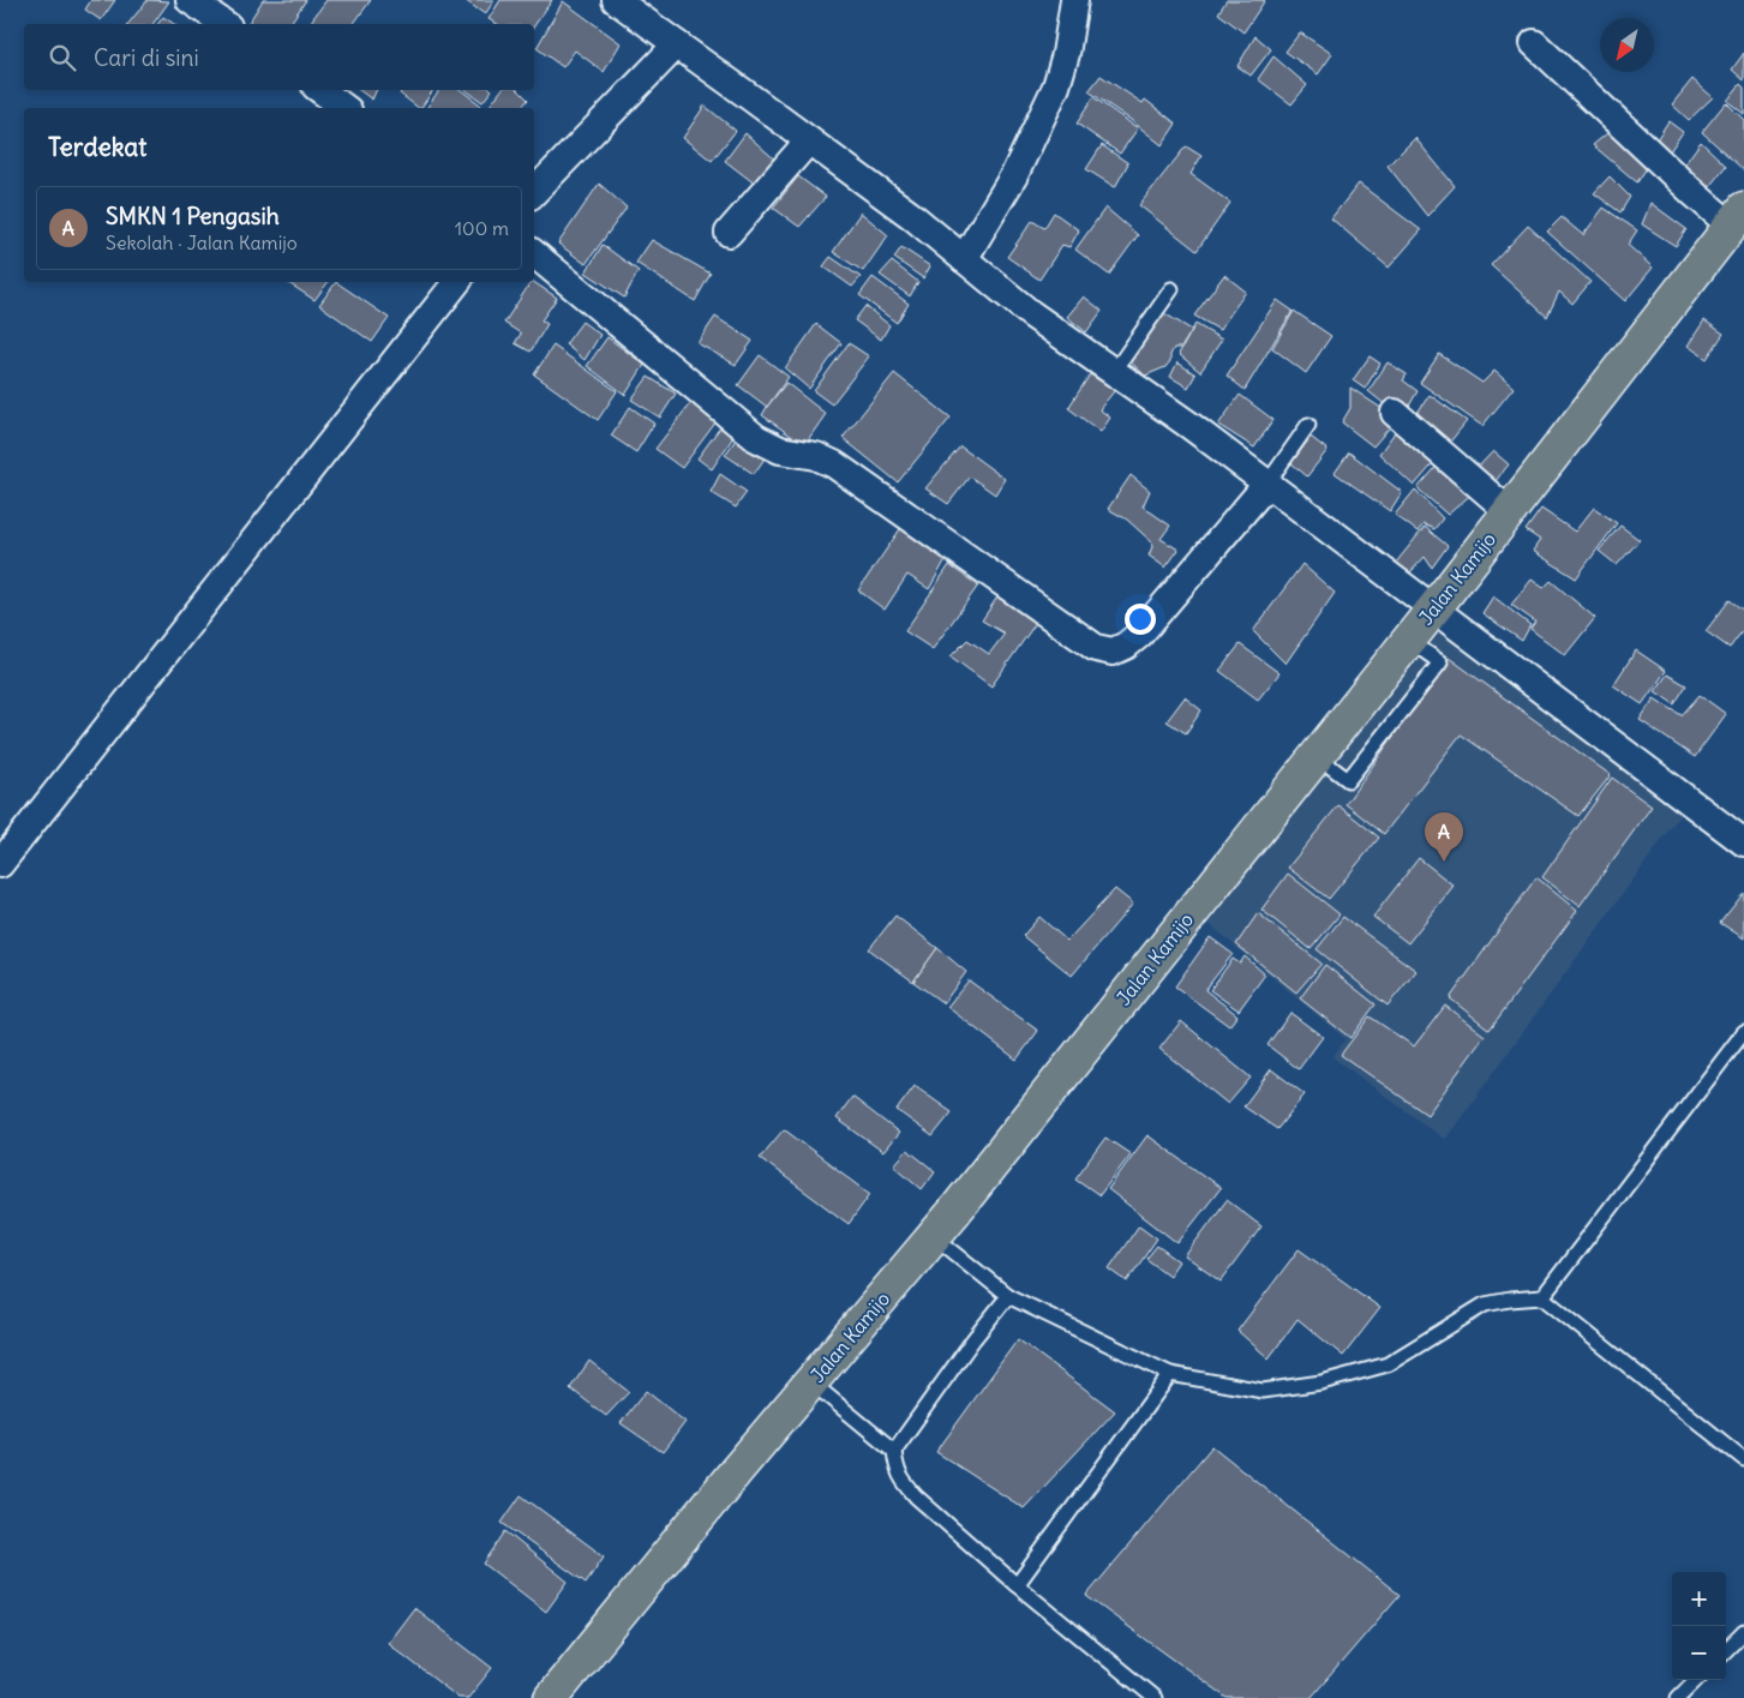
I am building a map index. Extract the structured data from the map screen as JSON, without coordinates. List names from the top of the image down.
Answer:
{
  "streets": {
    "main road": ["Jalan Kamijo"]
  },
  "north": "bottom left",
  "page": {
    "search": "Cari di sini",
    "heading": "Terdekat",
    "list": [
      {
        "mark": "A",
        "name": "SMKN 1 Pengasih",
        "note": "Sekolah · Jalan Kamijo",
        "value": "100 m"
      }
    ],
    "pins": "A",
    "map_buttons": ["+", "−"]
  }
}
